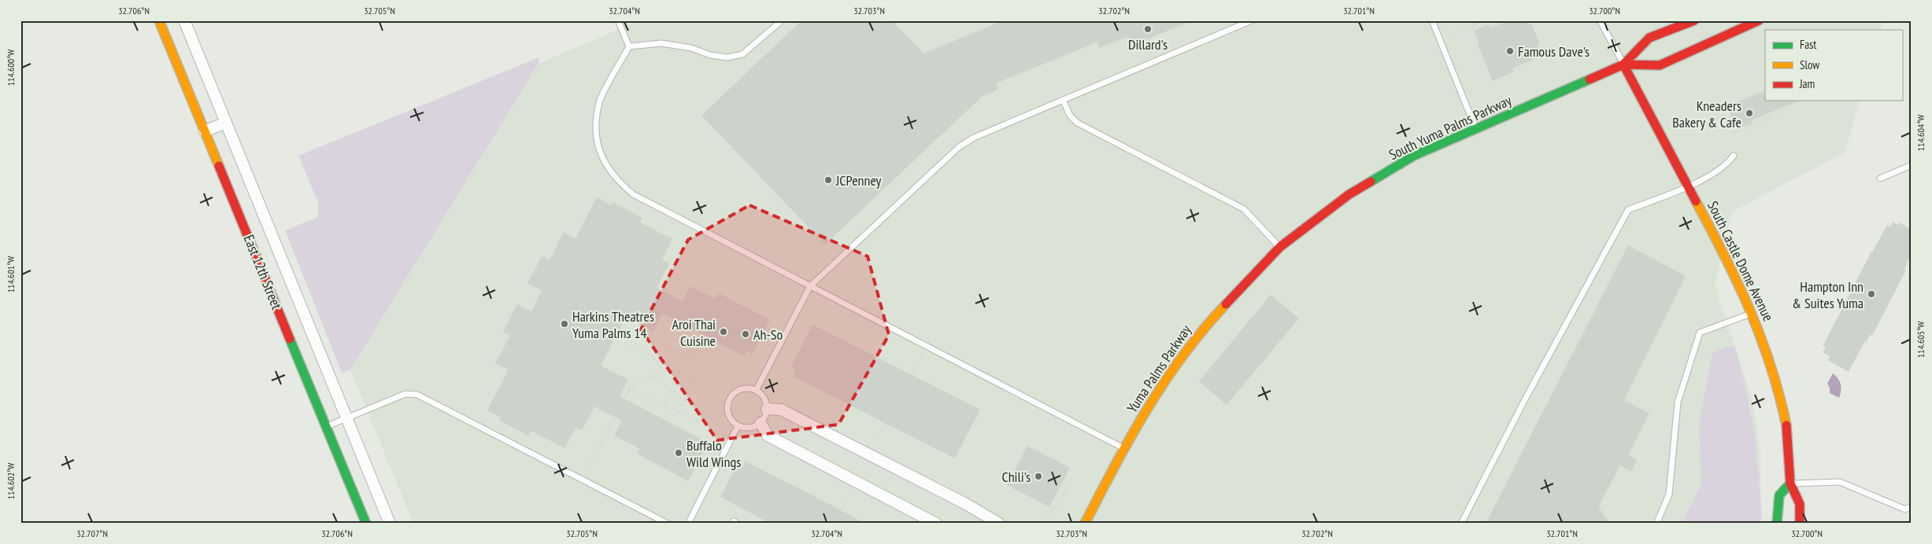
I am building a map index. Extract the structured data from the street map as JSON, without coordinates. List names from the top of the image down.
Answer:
{
  "streets": {
    "street": [
      "South Yuma Palms Parkway",
      "South Castle Dome Avenue",
      "East 12th Street",
      "Yuma Palms Parkway"
    ]
  },
  "crossings": [
    ["South Yuma Palms Parkway", "South Castle Dome Avenue"],
    ["South Yuma Palms Parkway", "Yuma Palms Parkway"]
  ],
  "places": [
    "Dillard's",
    "Famous Dave's",
    "Kneaders Bakery & Cafe",
    "JCPenney",
    "Hampton Inn & Suites Yuma",
    "Harkins Theatres Yuma Palms 14",
    "Aroi Thai Cuisine",
    "Ah-So",
    "Buffalo Wild Wings",
    "Chili's"
  ],
  "legend": ["Fast", "Slow", "Jam"],
  "coordinates": [
    "32.706°N",
    "32.705°N",
    "32.704°N",
    "32.703°N",
    "32.702°N",
    "32.701°N",
    "32.700°N",
    "114.600°W",
    "114.604°W",
    "114.601°W",
    "114.605°W",
    "114.602°W",
    "32.707°N"
  ]
}
